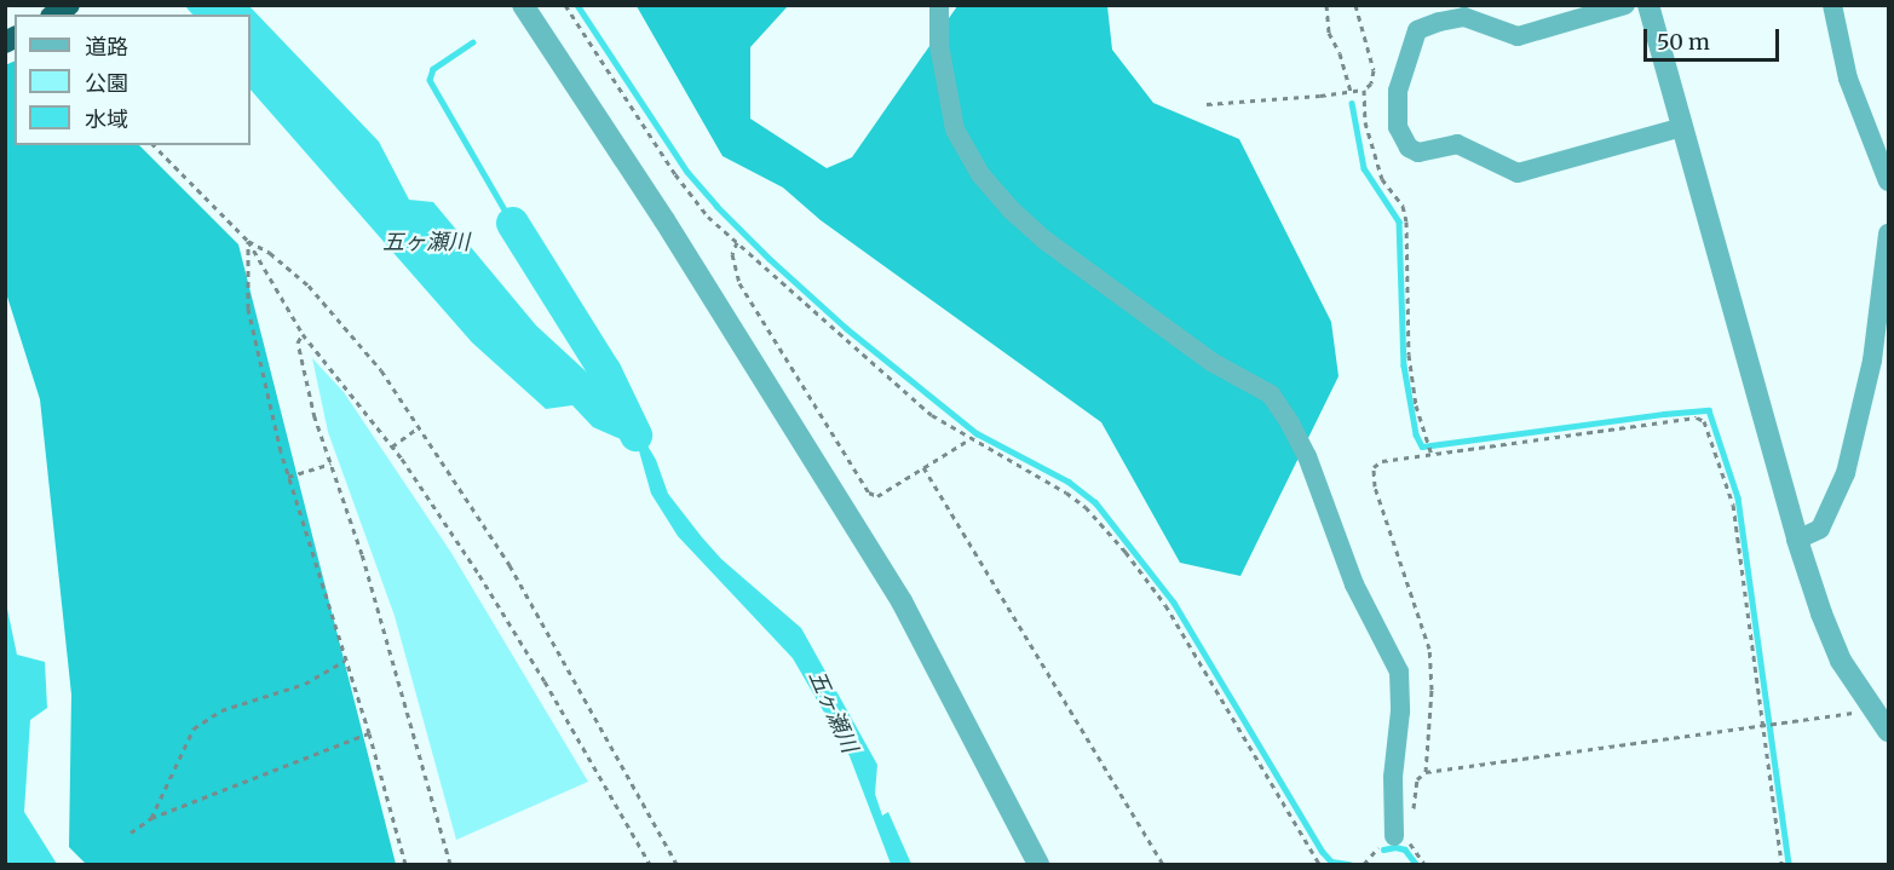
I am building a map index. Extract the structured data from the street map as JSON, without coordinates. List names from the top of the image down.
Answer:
{
  "water": ["五ヶ瀬川"],
  "legend": ["道路", "公園", "水域"],
  "scale_bar": "50 m"
}
